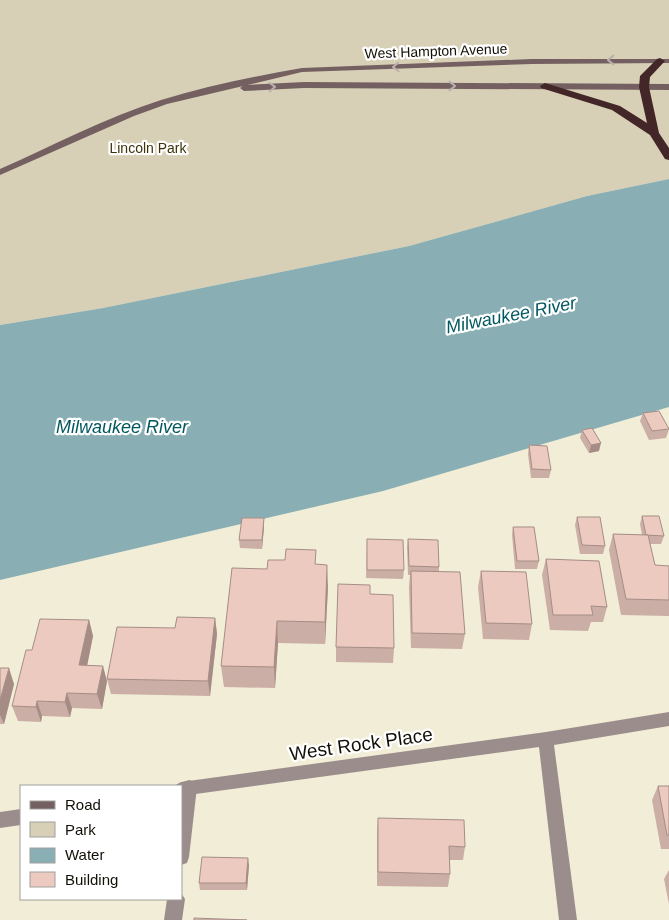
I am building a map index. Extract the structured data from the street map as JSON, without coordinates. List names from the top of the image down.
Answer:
{
  "streets": {
    "main road": ["West Hampton Avenue"],
    "street": ["West Rock Place"]
  },
  "water": ["Milwaukee River"],
  "parks": ["Lincoln Park"],
  "legend": [
    "Road",
    "Park",
    "Water",
    "Building"
  ]
}
